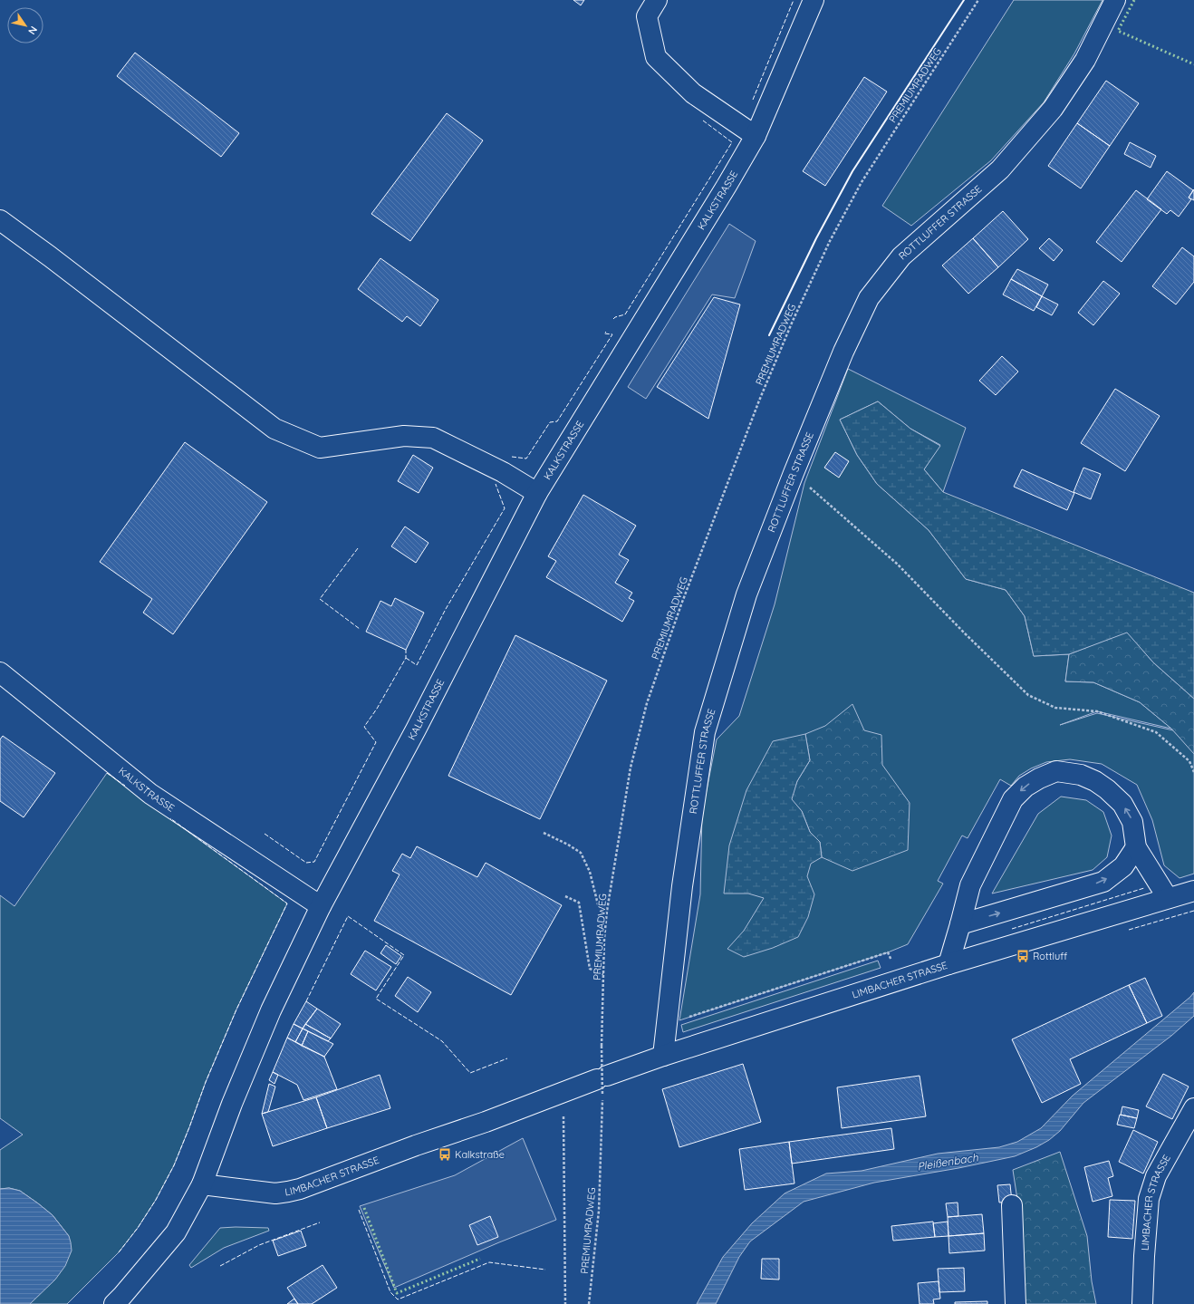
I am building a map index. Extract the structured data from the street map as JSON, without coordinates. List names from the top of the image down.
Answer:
{
  "streets": {
    "street": ["KALKSTRASSE", "ROTTLUFFER STRASSE", "LIMBACHER STRASSE"],
    "path": ["PREMIUMRADWEG"]
  },
  "crossings": [
    ["PREMIUMRADWEG", "LIMBACHER STRASSE"],
    ["KALKSTRASSE", "LIMBACHER STRASSE"],
    ["ROTTLUFFER STRASSE", "LIMBACHER STRASSE"]
  ],
  "water": ["Pleißenbach"],
  "places": {
    "bus stop": ["Rottluff", "Kalkstraße"]
  },
  "north": "bottom right"
}
